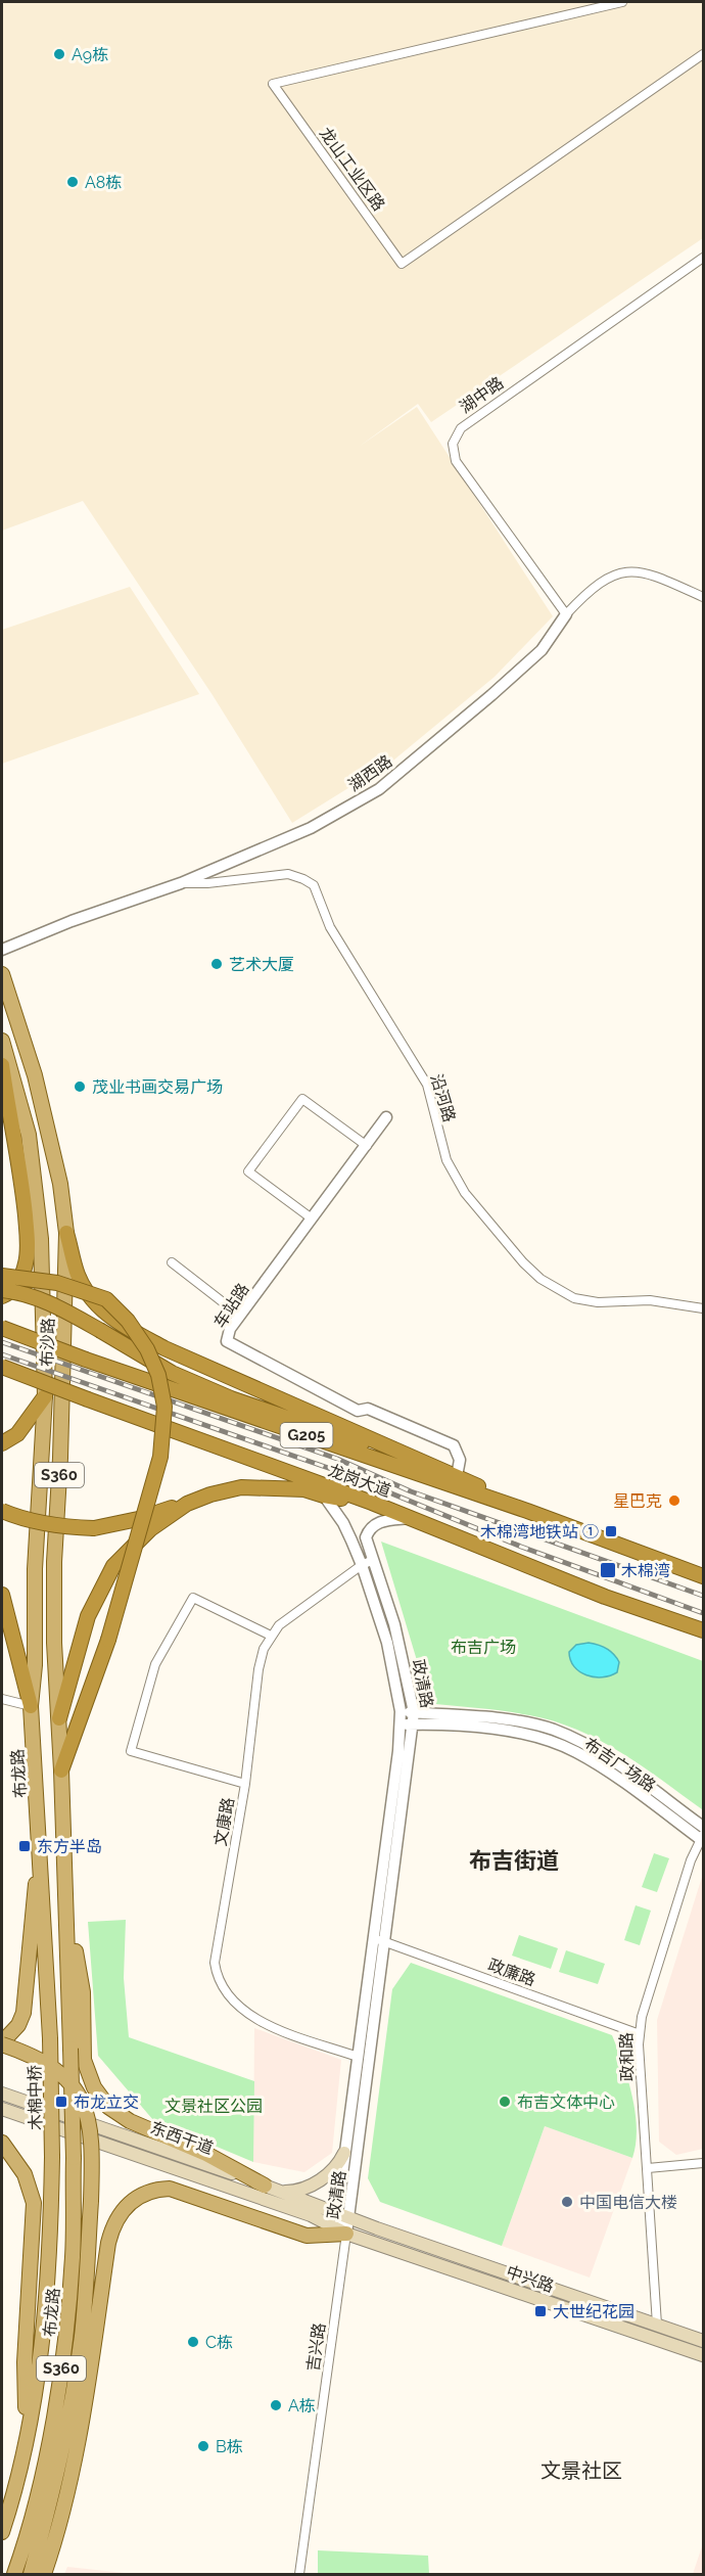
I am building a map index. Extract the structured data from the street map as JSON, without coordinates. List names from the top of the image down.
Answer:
{
  "streets": {
    "highway": ["G205", "龙岗大道"],
    "main road": [
      "布沙路",
      "S360",
      "布龙路",
      "木棉中桥",
      "东西干道",
      "中兴路"
    ],
    "street": [
      "龙山工业区路",
      "湖中路",
      "湖西路",
      "沿河路",
      "车站路",
      "政清路",
      "布吉广场路",
      "文康路",
      "政廉路",
      "政和路",
      "吉兴路"
    ]
  },
  "crossings": [
    ["湖中路", "湖西路"],
    ["湖西路", "沿河路"],
    ["布沙路", "S360"],
    ["布沙路", "布龙路"],
    ["S360", "布龙路"],
    ["龙岗大道", "政清路"],
    ["政清路", "布吉广场路"],
    ["政清路", "文康路"],
    ["政清路", "政廉路"],
    ["政清路", "东西干道"],
    ["政清路", "中兴路"],
    ["政清路", "吉兴路"],
    ["布吉广场路", "政和路"],
    ["布龙路", "木棉中桥"],
    ["政廉路", "政和路"],
    ["政和路", "中兴路"],
    ["东西干道", "中兴路"],
    ["东西干道", "吉兴路"],
    ["中兴路", "吉兴路"]
  ],
  "districts": ["布吉街道", "文景社区"],
  "parks": ["布吉广场", "文景社区公园"],
  "places": {
    "other": [
      "A9栋",
      "A8栋",
      "艺术大厦",
      "茂业书画交易广场",
      "星巴克",
      "布吉文体中心",
      "中国电信大楼",
      "C栋",
      "A栋",
      "B栋"
    ],
    "transit": [
      "木棉湾地铁站 ①",
      "木棉湾",
      "东方半岛",
      "布龙立交",
      "大世纪花园"
    ]
  }
}
